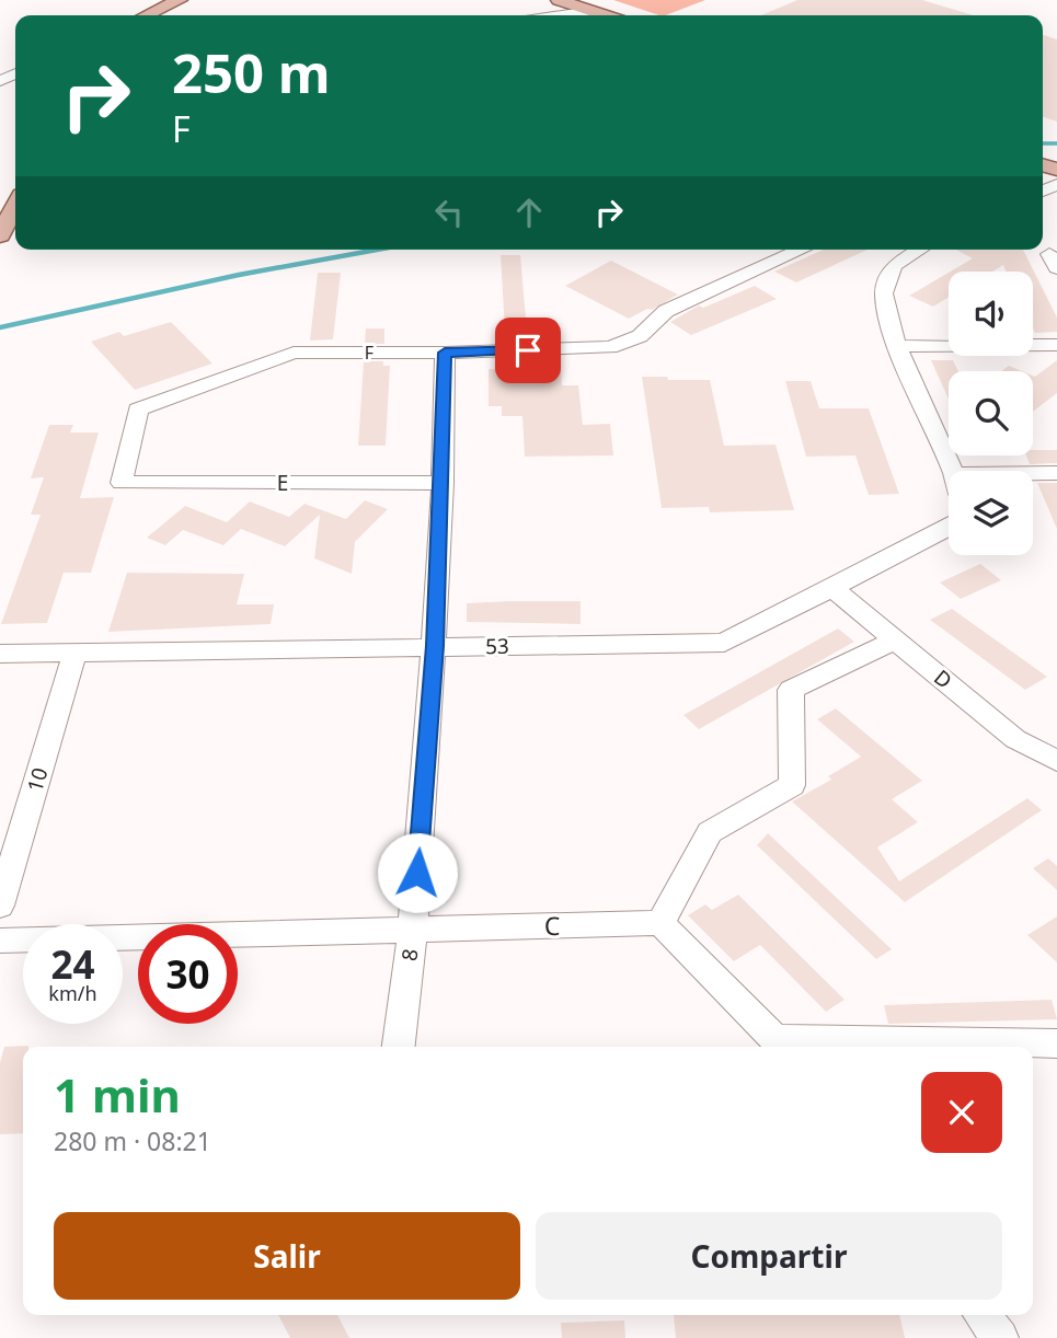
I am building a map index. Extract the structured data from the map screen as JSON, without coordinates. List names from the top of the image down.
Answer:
{
  "streets": {
    "street": [
      "F",
      "E",
      "53",
      "D",
      "10",
      "C",
      "8"
    ]
  },
  "crossings": [
    ["F", "E"],
    ["F", "8"],
    ["E", "8"],
    ["53", "D"],
    ["53", "10"],
    ["53", "8"],
    ["C", "8"]
  ],
  "page": {
    "turn": ["250 m", "F"],
    "speed": "24 km/h",
    "limit": "30",
    "heading": ["1 min", "280 m · 08:21"],
    "buttons": ["Salir", "Compartir"]
  }
}
